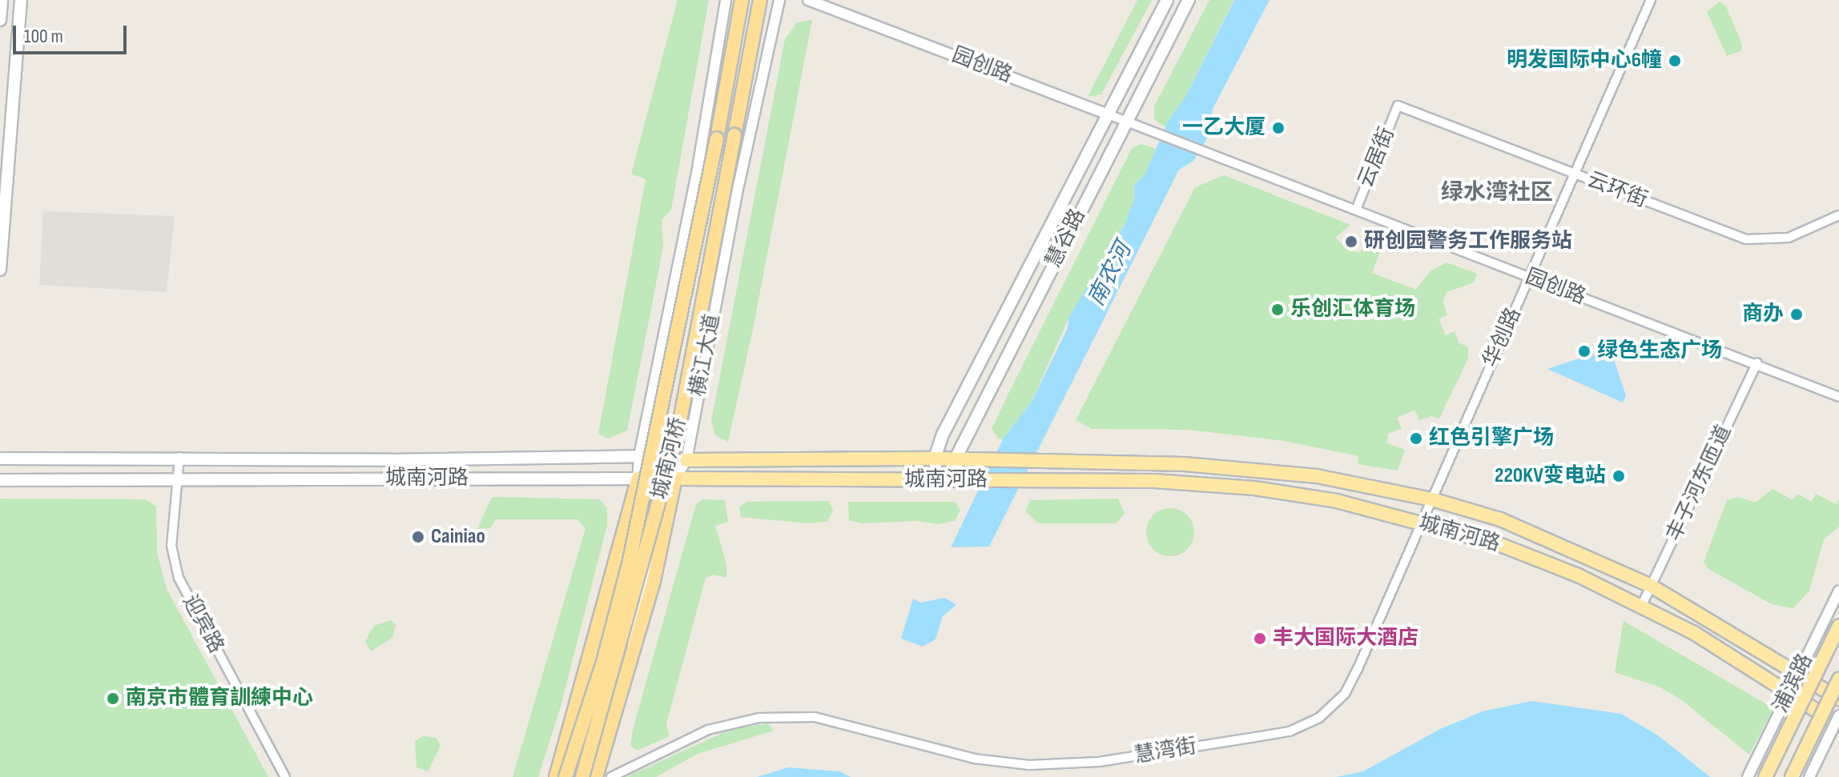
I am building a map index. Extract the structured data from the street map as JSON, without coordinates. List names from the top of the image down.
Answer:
{
  "streets": {
    "highway": ["城南河桥"],
    "main road": ["慧谷路", "城南河路", "浦滨路"],
    "street": [
      "园创路",
      "云居街",
      "云环街",
      "华创路",
      "横江大道",
      "丰子河东匝道",
      "迎宾路",
      "慧湾街"
    ]
  },
  "crossings": [
    ["园创路", "云居街"],
    ["园创路", "慧谷路"],
    ["园创路", "华创路"],
    ["园创路", "丰子河东匝道"],
    ["云居街", "云环街"],
    ["云环街", "华创路"],
    ["慧谷路", "城南河路"],
    ["华创路", "城南河路"],
    ["华创路", "慧湾街"],
    ["横江大道", "城南河路"],
    ["城南河路", "丰子河东匝道"],
    ["城南河路", "迎宾路"],
    ["城南河路", "慧湾街"]
  ],
  "districts": ["绿水湾社区"],
  "water": ["南农河"],
  "places": [
    "明发国际中心6幢",
    "一乙大厦",
    "研创园警务工作服务站",
    "乐创汇体育场",
    "商办",
    "绿色生态广场",
    "红色引擎广场",
    "220KV变电站",
    "Cainiao",
    "丰大国际大酒店",
    "南京市體育訓練中心"
  ],
  "scale_bar": "100 m"
}
